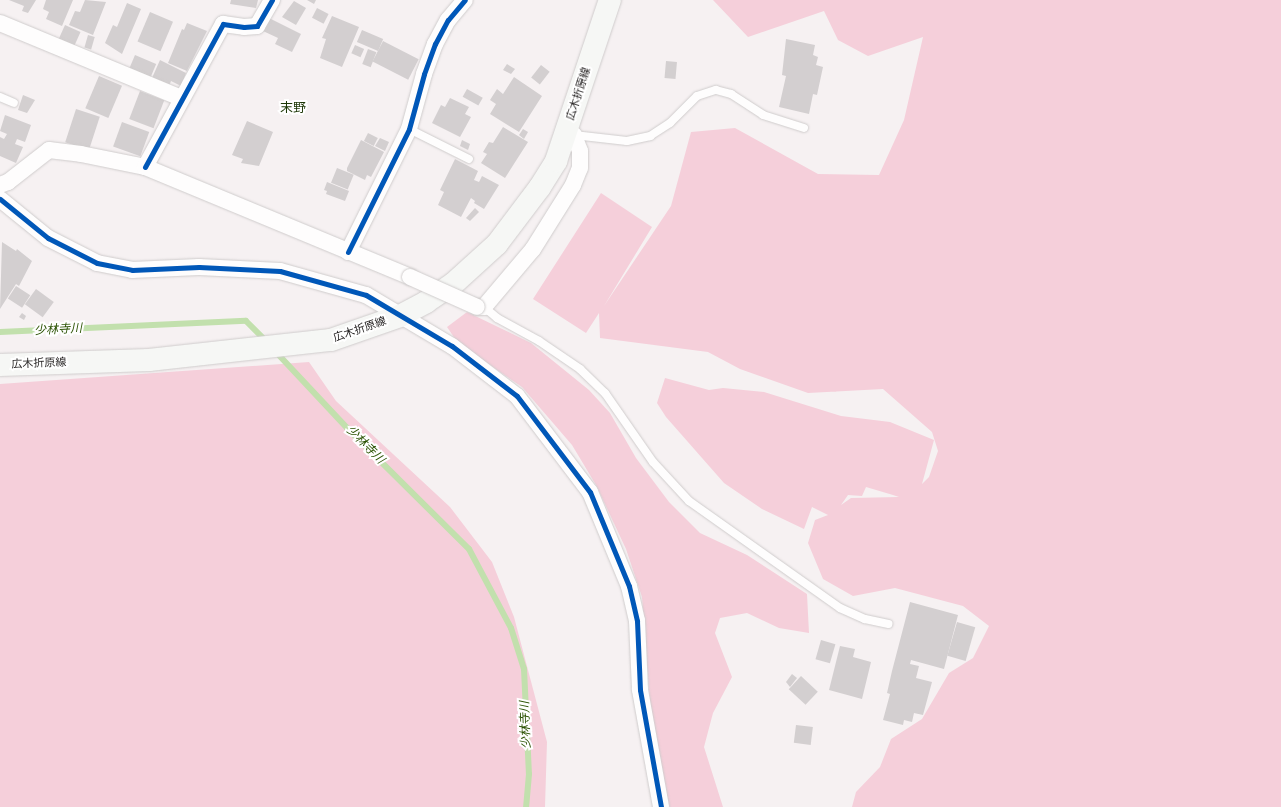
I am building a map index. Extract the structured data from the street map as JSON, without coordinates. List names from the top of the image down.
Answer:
{
  "streets": {
    "main road": ["広木折原線"]
  },
  "districts": ["末野"],
  "water": ["少林寺川"]
}
